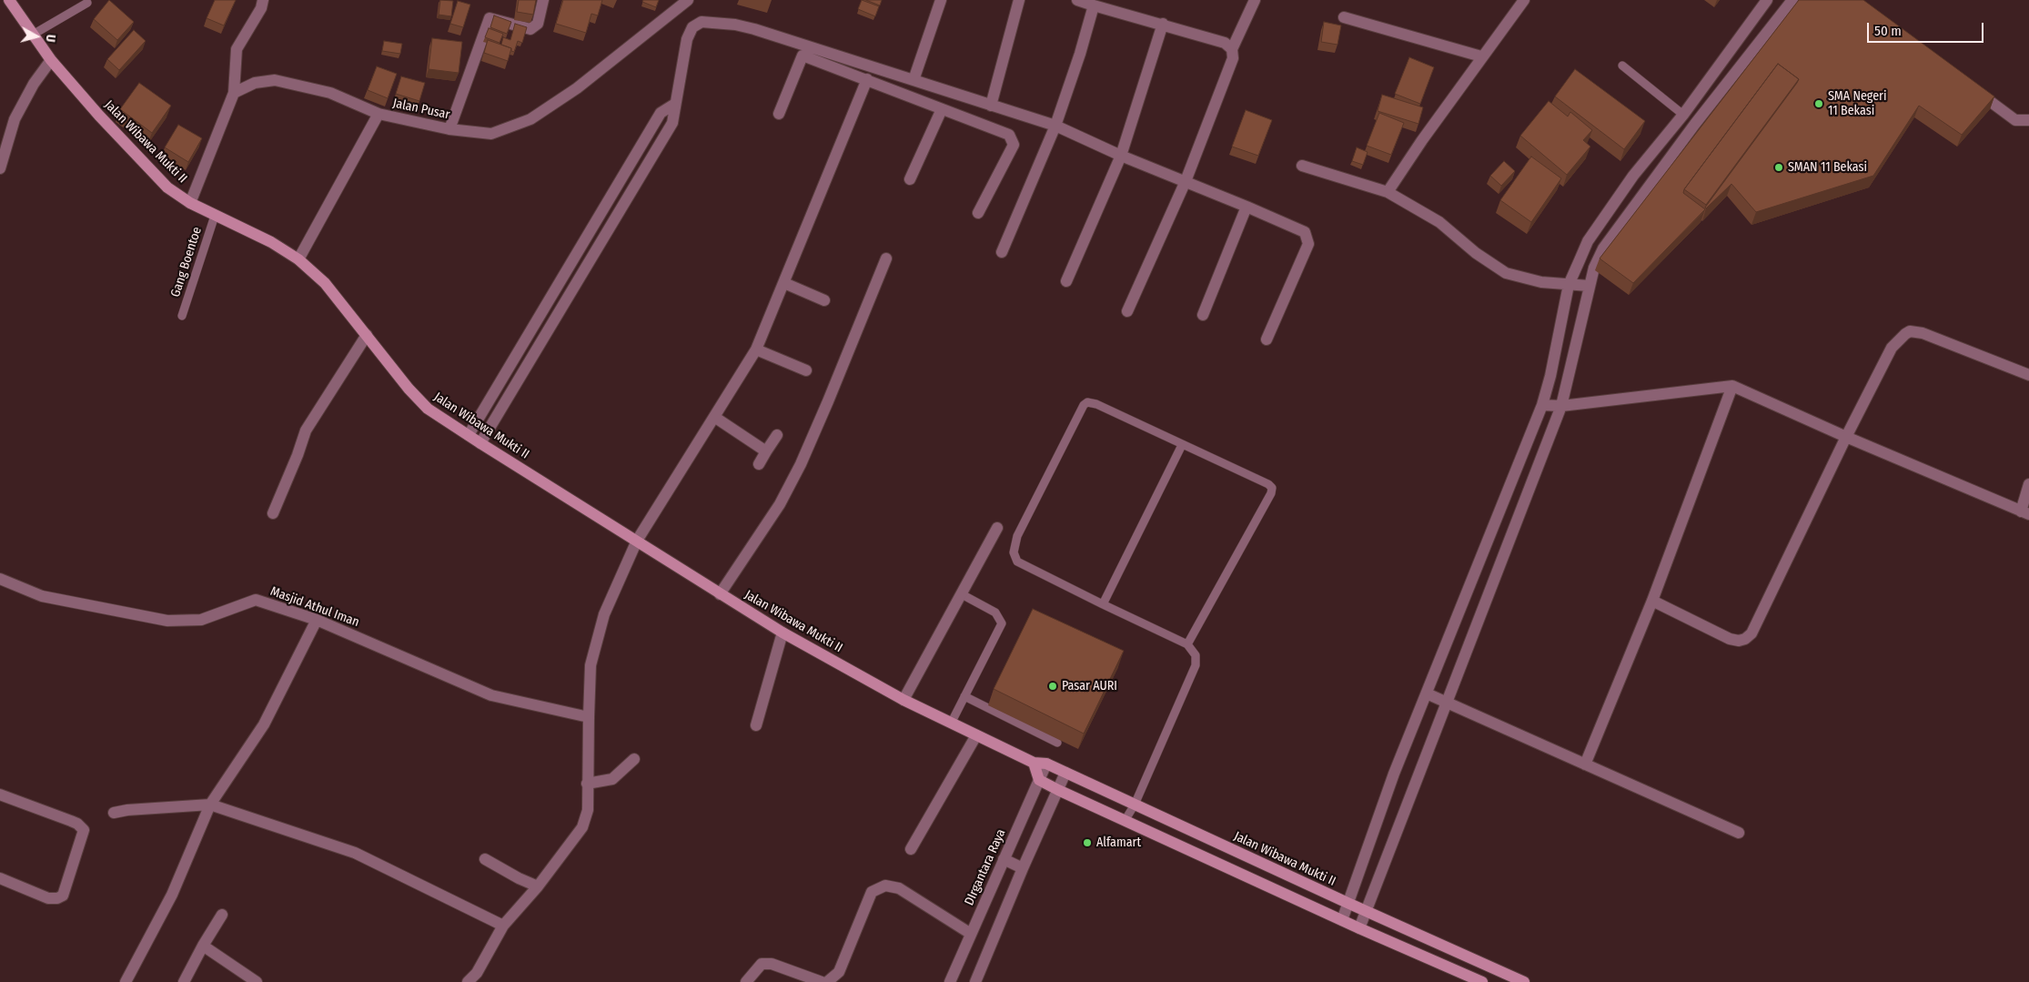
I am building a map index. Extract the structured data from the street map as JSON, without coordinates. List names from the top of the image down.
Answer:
{
  "streets": {
    "main road": ["Jalan Wibawa Mukti II"],
    "street": ["Jalan Pusar", "Masjid Athul Iman", "DIrgantara Raya"],
    "lane": ["Gang Boentoe"]
  },
  "crossings": [
    ["Jalan Wibawa Mukti II", "Gang Boentoe"],
    ["Jalan Wibawa Mukti II", "DIrgantara Raya"]
  ],
  "places": [
    "SMA Negeri 11 Bekasi",
    "SMAN 11 Bekasi",
    "Pasar AURI",
    "Alfamart"
  ],
  "scale_bar": "50 m",
  "north": "right"
}
